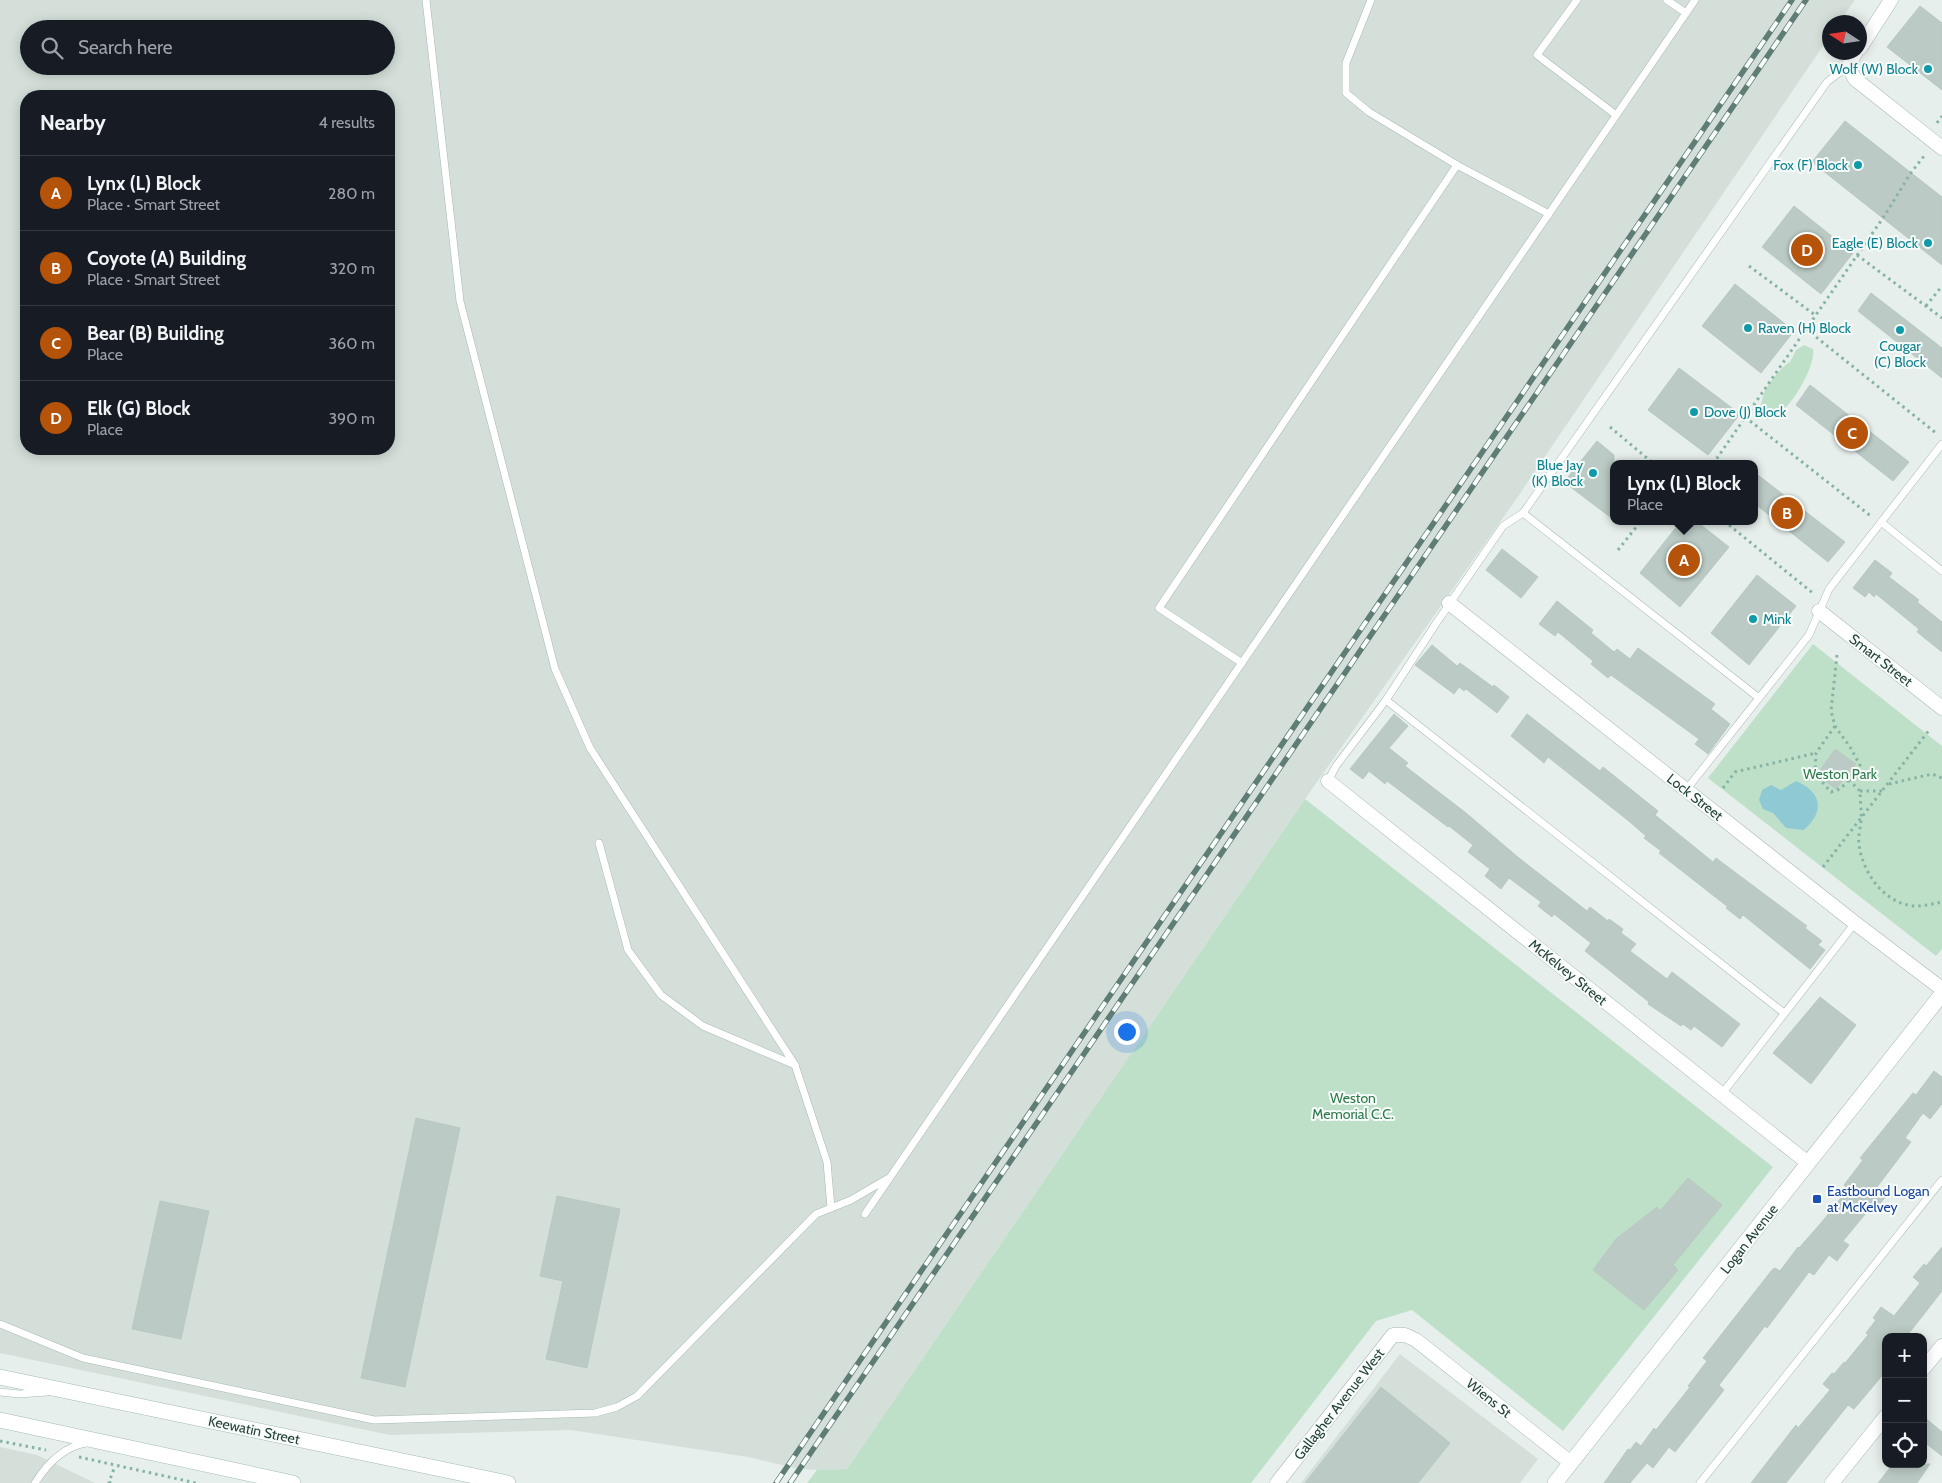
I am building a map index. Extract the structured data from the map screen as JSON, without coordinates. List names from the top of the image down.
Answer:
{
  "streets": {
    "main road": ["Logan Avenue", "Keewatin Street"],
    "street": [
      "Smart Street",
      "Lock Street",
      "McKelvey Street",
      "Wiens St",
      "Gallagher Avenue West"
    ]
  },
  "crossings": [
    ["McKelvey Street", "Logan Avenue"],
    ["Logan Avenue", "Wiens St"],
    ["Wiens St", "Gallagher Avenue West"]
  ],
  "parks": ["Weston Park", "Weston Memorial C.C."],
  "places": {
    "other": [
      "Wolf (W) Block",
      "Fox (F) Block",
      "Eagle (E) Block",
      "Raven (H) Block",
      "Cougar (C) Block",
      "Dove (J) Block",
      "Blue Jay (K) Block",
      "Mink"
    ],
    "transit": ["Eastbound Logan at McKelvey"]
  },
  "north": "left",
  "page": {
    "search": "Search here",
    "heading": ["Nearby", "4 results"],
    "list": [
      {
        "mark": "A",
        "name": "Lynx (L) Block",
        "note": "Place · Smart Street",
        "value": "280 m"
      },
      {
        "mark": "B",
        "name": "Coyote (A) Building",
        "note": "Place · Smart Street",
        "value": "320 m"
      },
      {
        "mark": "C",
        "name": "Bear (B) Building",
        "note": "Place",
        "value": "360 m"
      },
      {
        "mark": "D",
        "name": "Elk (G) Block",
        "note": "Place",
        "value": "390 m"
      }
    ],
    "pins": [
      "D",
      "C",
      "B",
      "A"
    ],
    "popup": ["Lynx (L) Block", "Place"],
    "map_buttons": ["+", "−"]
  }
}
